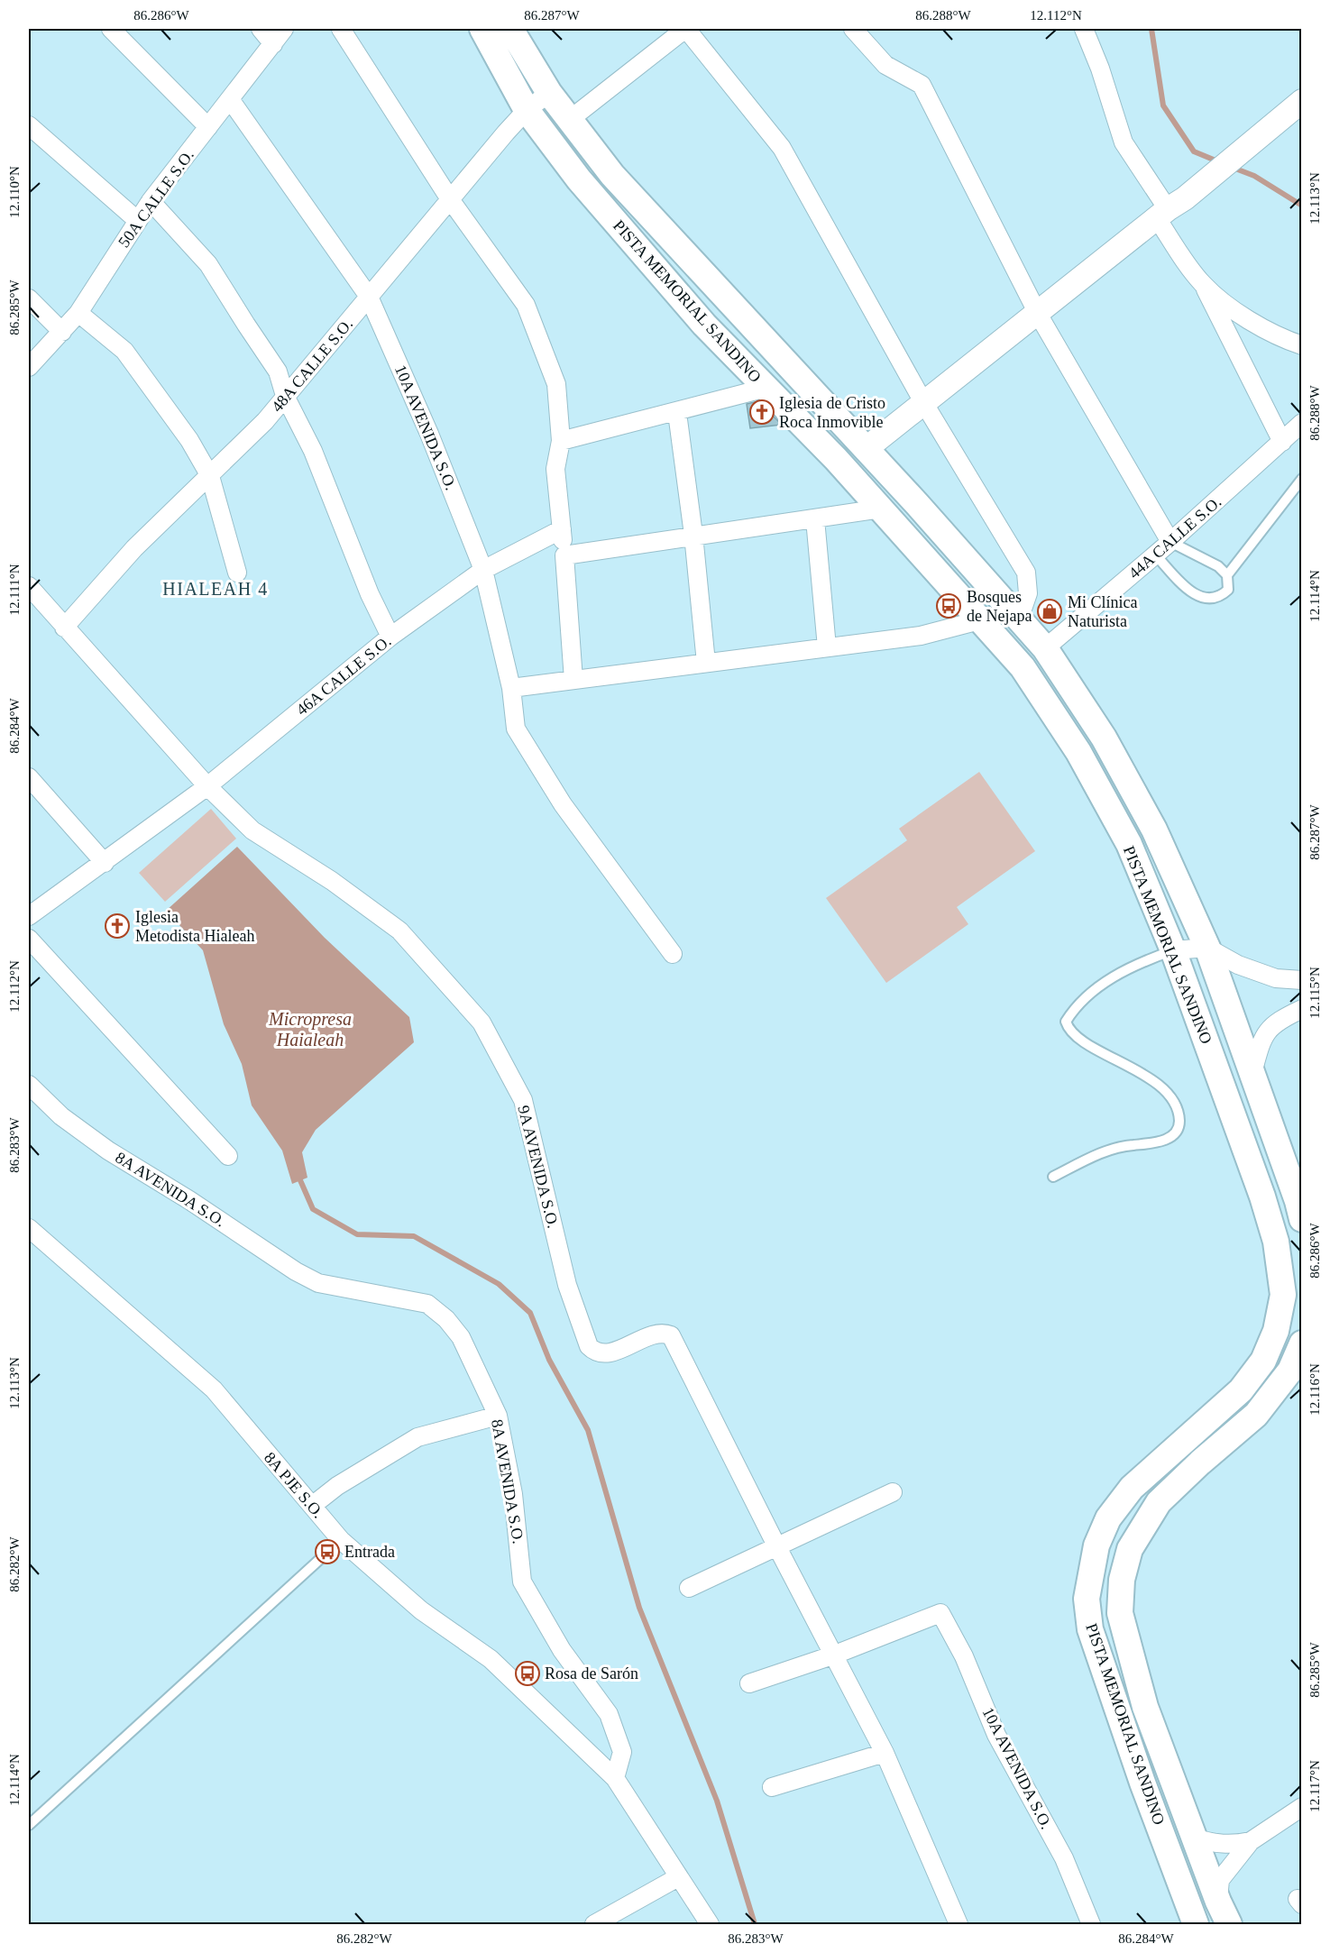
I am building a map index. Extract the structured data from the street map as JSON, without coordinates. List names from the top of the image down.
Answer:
{
  "streets": {
    "main road": ["PISTA MEMORIAL SANDINO"],
    "street": [
      "50A CALLE S.O.",
      "48A CALLE S.O.",
      "10A AVENIDA S.O.",
      "44A CALLE S.O.",
      "46A CALLE S.O.",
      "9A AVENIDA S.O.",
      "8A AVENIDA S.O.",
      "8A PJE S.O."
    ]
  },
  "crossings": [
    ["50A CALLE S.O.", "10A AVENIDA S.O."],
    ["PISTA MEMORIAL SANDINO", "48A CALLE S.O."],
    ["PISTA MEMORIAL SANDINO", "44A CALLE S.O."],
    ["48A CALLE S.O.", "10A AVENIDA S.O."],
    ["48A CALLE S.O.", "9A AVENIDA S.O."],
    ["10A AVENIDA S.O.", "46A CALLE S.O."],
    ["46A CALLE S.O.", "9A AVENIDA S.O."],
    ["8A AVENIDA S.O.", "8A PJE S.O."]
  ],
  "districts": ["HIALEAH 4"],
  "water": ["Micropresa Haialeah"],
  "places": {
    "church": ["Iglesia de Cristo Roca Inmovible", "Iglesia Metodista Hialeah"],
    "bus stop": ["Bosques de Nejapa", "Entrada", "Rosa de Sarón"],
    "shop": ["Mi Clínica Naturista"]
  },
  "coordinates": [
    "86.286°W",
    "86.287°W",
    "86.288°W",
    "12.112°N",
    "12.110°N",
    "12.113°N",
    "86.285°W",
    "12.111°N",
    "12.114°N",
    "86.284°W",
    "12.115°N",
    "86.283°W",
    "12.116°N",
    "86.282°W",
    "12.117°N"
  ]
}
